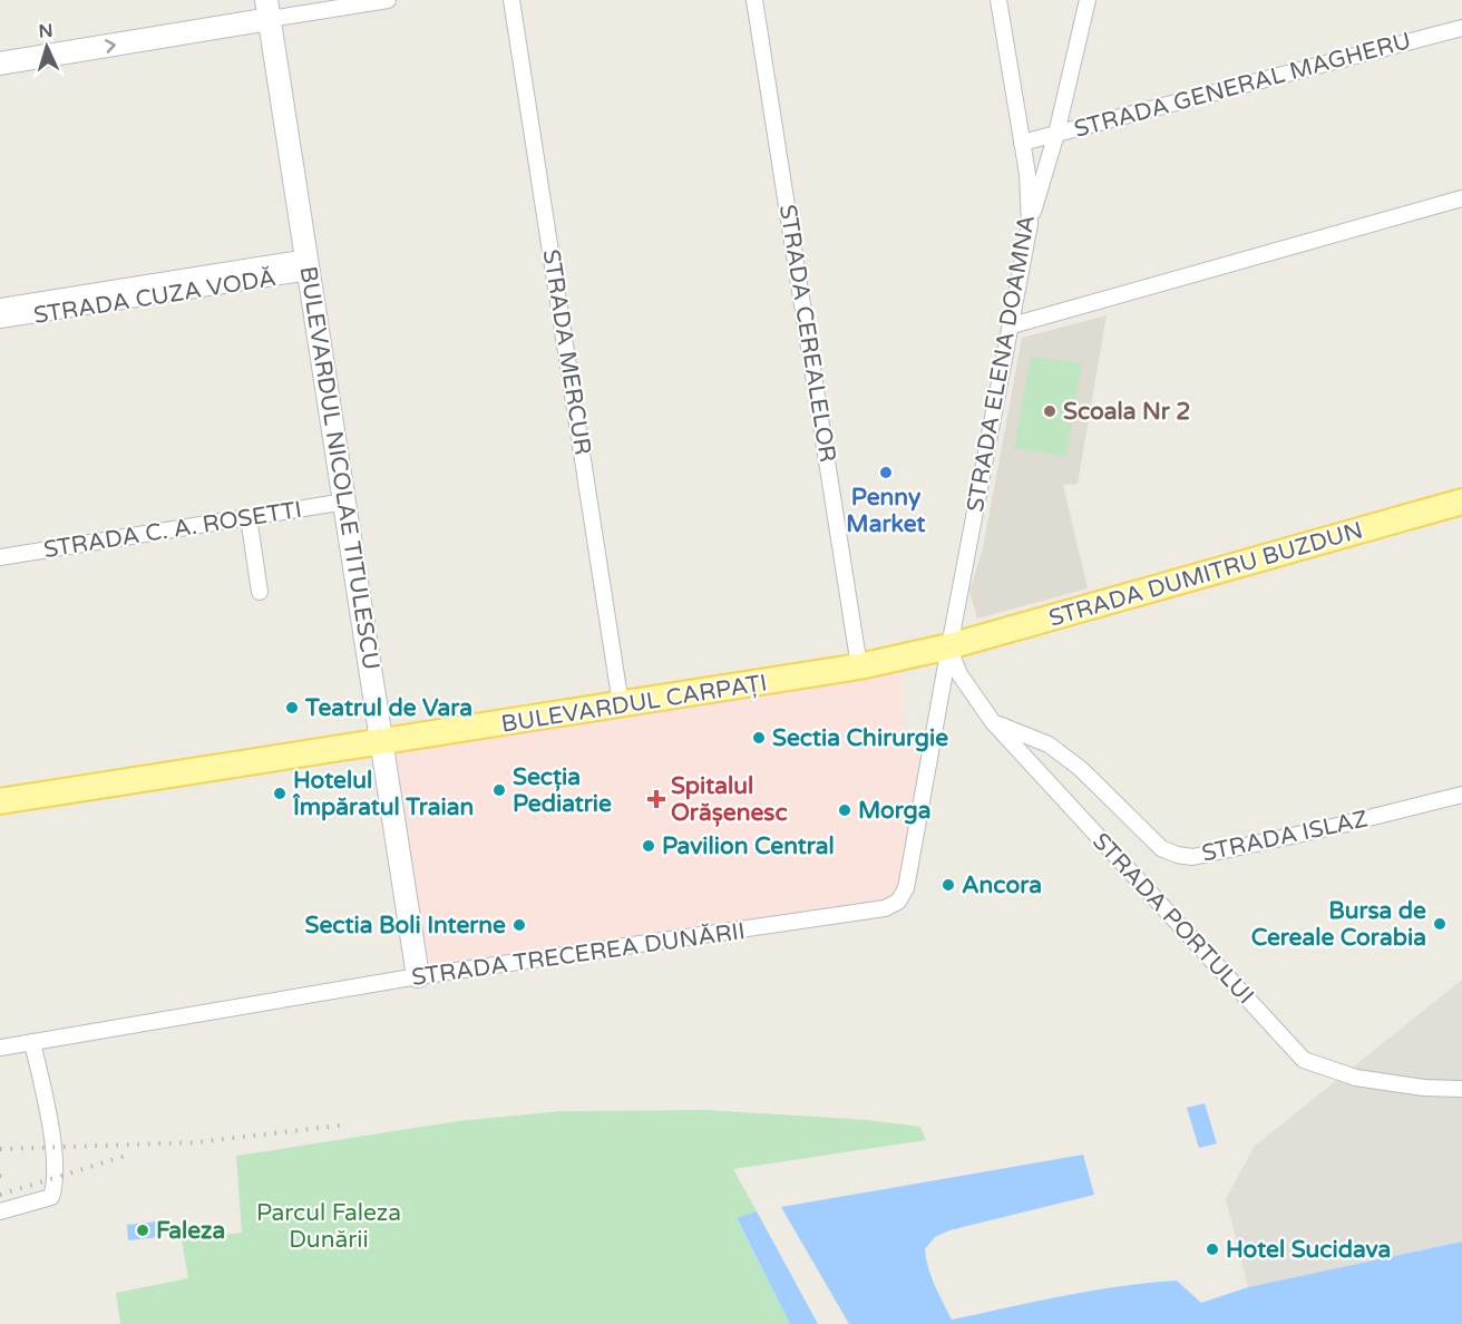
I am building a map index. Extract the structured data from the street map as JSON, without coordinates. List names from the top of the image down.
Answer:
{
  "streets": {
    "main road": ["STRADA DUMITRU BUZDUN", "BULEVARDUL CARPAȚI"],
    "street": [
      "STRADA GENERAL MAGHERU",
      "STRADA CUZA VODĂ",
      "STRADA CEREALELOR",
      "STRADA MERCUR",
      "STRADA ELENA DOAMNA",
      "BULEVARDUL NICOLAE TITULESCU",
      "STRADA C. A. ROSETTI",
      "STRADA ISLAZ",
      "STRADA PORTULUI",
      "STRADA TRECEREA DUNĂRII"
    ]
  },
  "crossings": [
    ["STRADA GENERAL MAGHERU", "STRADA ELENA DOAMNA"],
    ["STRADA CUZA VODĂ", "BULEVARDUL NICOLAE TITULESCU"],
    ["STRADA CEREALELOR", "BULEVARDUL CARPAȚI"],
    ["STRADA MERCUR", "BULEVARDUL CARPAȚI"],
    ["STRADA ELENA DOAMNA", "STRADA DUMITRU BUZDUN"],
    ["STRADA ELENA DOAMNA", "BULEVARDUL CARPAȚI"],
    ["STRADA ELENA DOAMNA", "STRADA PORTULUI"],
    ["STRADA ELENA DOAMNA", "STRADA TRECEREA DUNĂRII"],
    ["BULEVARDUL NICOLAE TITULESCU", "STRADA C. A. ROSETTI"],
    ["BULEVARDUL NICOLAE TITULESCU", "BULEVARDUL CARPAȚI"],
    ["BULEVARDUL NICOLAE TITULESCU", "STRADA TRECEREA DUNĂRII"],
    ["STRADA DUMITRU BUZDUN", "BULEVARDUL CARPAȚI"],
    ["STRADA DUMITRU BUZDUN", "STRADA PORTULUI"],
    ["STRADA DUMITRU BUZDUN", "STRADA TRECEREA DUNĂRII"],
    ["BULEVARDUL CARPAȚI", "STRADA PORTULUI"],
    ["BULEVARDUL CARPAȚI", "STRADA TRECEREA DUNĂRII"],
    ["STRADA ISLAZ", "STRADA PORTULUI"],
    ["STRADA PORTULUI", "STRADA TRECEREA DUNĂRII"]
  ],
  "parks": ["Parcul Faleza Dunării"],
  "places": {
    "other": [
      "Scoala Nr 2",
      "Penny Market",
      "Teatrul de Vara",
      "Sectia Chirurgie",
      "Secția Pediatrie",
      "Hotelul Împăratul Traian",
      "Morga",
      "Pavilion Central",
      "Ancora",
      "Bursa de Cereale Corabia",
      "Sectia Boli Interne",
      "Faleza",
      "Hotel Sucidava"
    ],
    "health": ["Spitalul Orășenesc"]
  },
  "north": "top"
}
